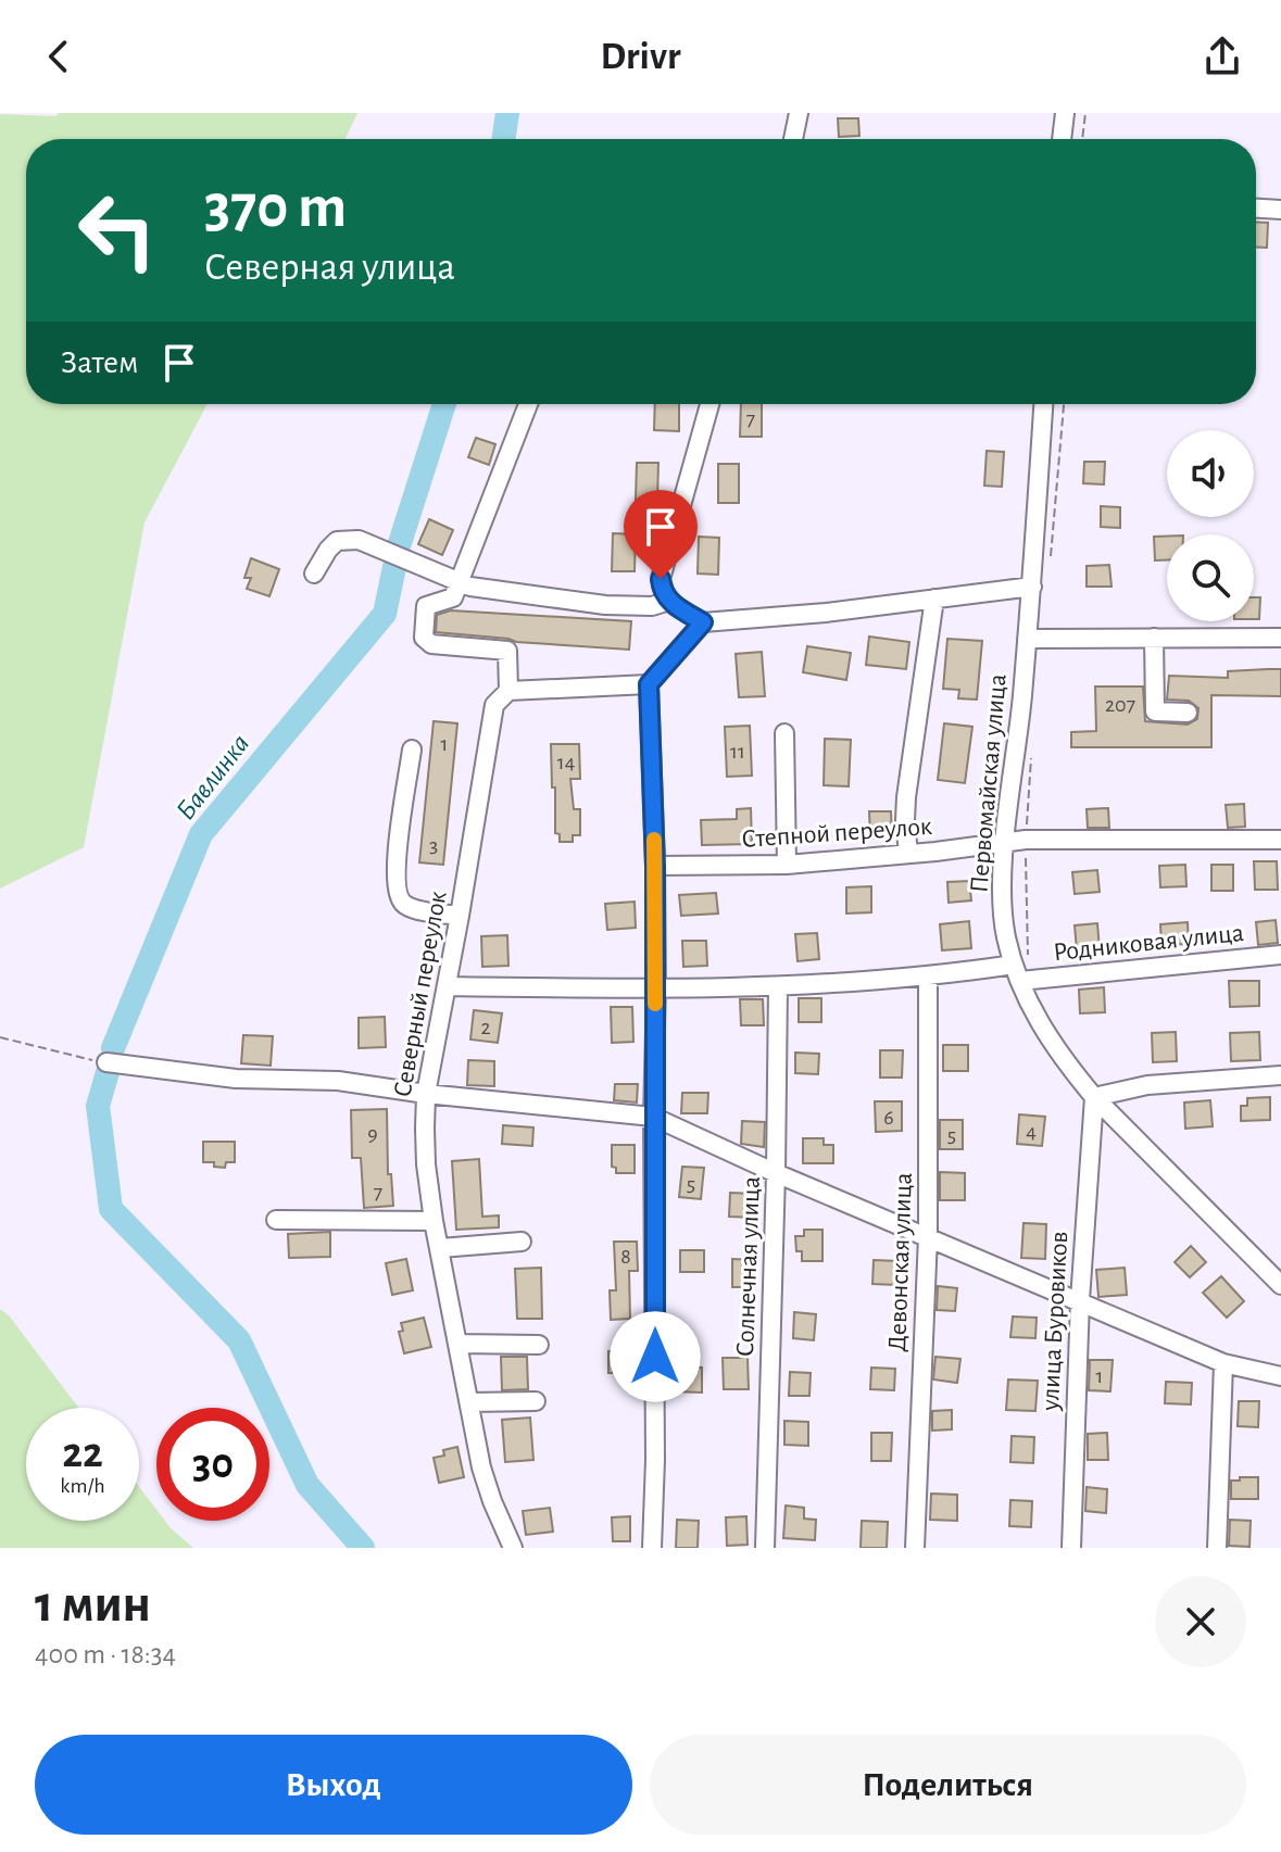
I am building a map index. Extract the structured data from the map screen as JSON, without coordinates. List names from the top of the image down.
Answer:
{
  "streets": {
    "street": [
      "Первомайская улица",
      "Степной переулок",
      "Родниковая улица",
      "Северный переулок",
      "Девонская улица",
      "Солнечная улица",
      "улица Буровиков"
    ]
  },
  "crossings": [
    ["Первомайская улица", "Степной переулок"],
    ["Первомайская улица", "Родниковая улица"],
    ["Первомайская улица", "улица Буровиков"],
    ["Родниковая улица", "Северный переулок"],
    ["Родниковая улица", "Девонская улица"],
    ["Родниковая улица", "Солнечная улица"]
  ],
  "water": ["Бавлинка"],
  "house_numbers": [
    "7",
    "207",
    "1",
    "11",
    "14",
    "3",
    "2",
    "6",
    "4",
    "9",
    "5",
    "5",
    "7",
    "8",
    "1"
  ],
  "page": {
    "header": "Drivr",
    "turn": ["370 m", "Северная улица"],
    "then": "Затем",
    "speed": "22 km/h",
    "limit": "30",
    "heading": ["1 мин", "400 m · 18:34"],
    "buttons": ["Выход", "Поделиться"]
  }
}
